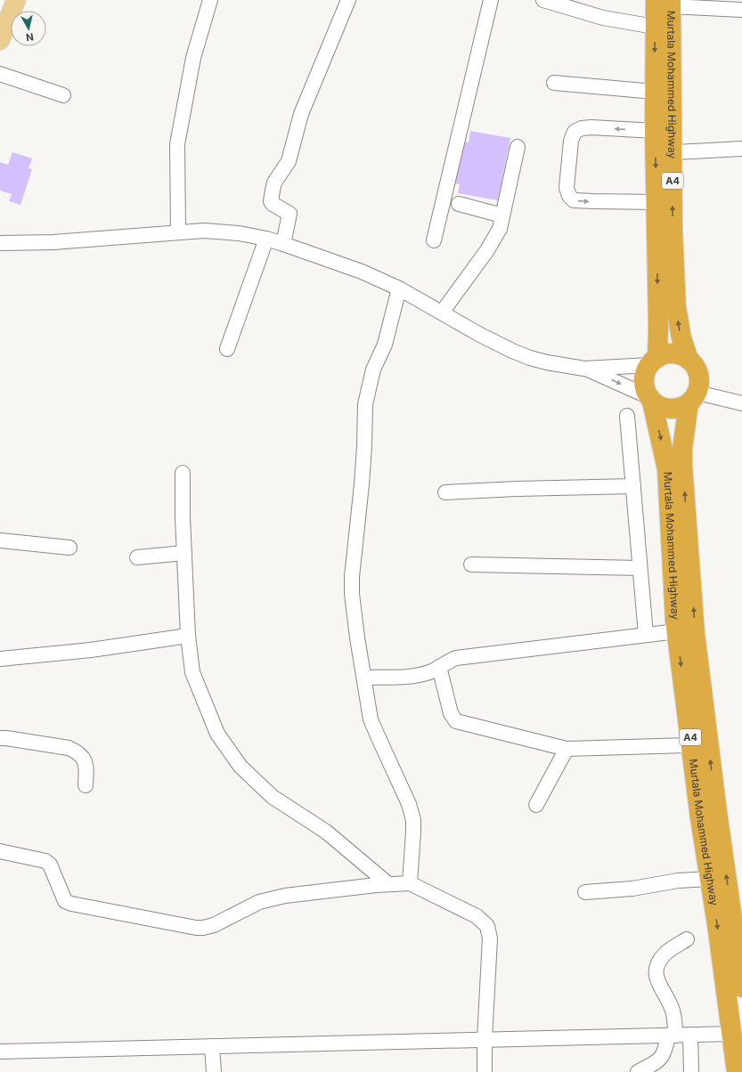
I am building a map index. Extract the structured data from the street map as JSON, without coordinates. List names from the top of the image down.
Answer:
{
  "streets": {
    "highway": ["Murtala Mohammed Highway", "A4"]
  },
  "crossings": [
    ["Murtala Mohammed Highway", "A4"]
  ],
  "north": "bottom"
}
